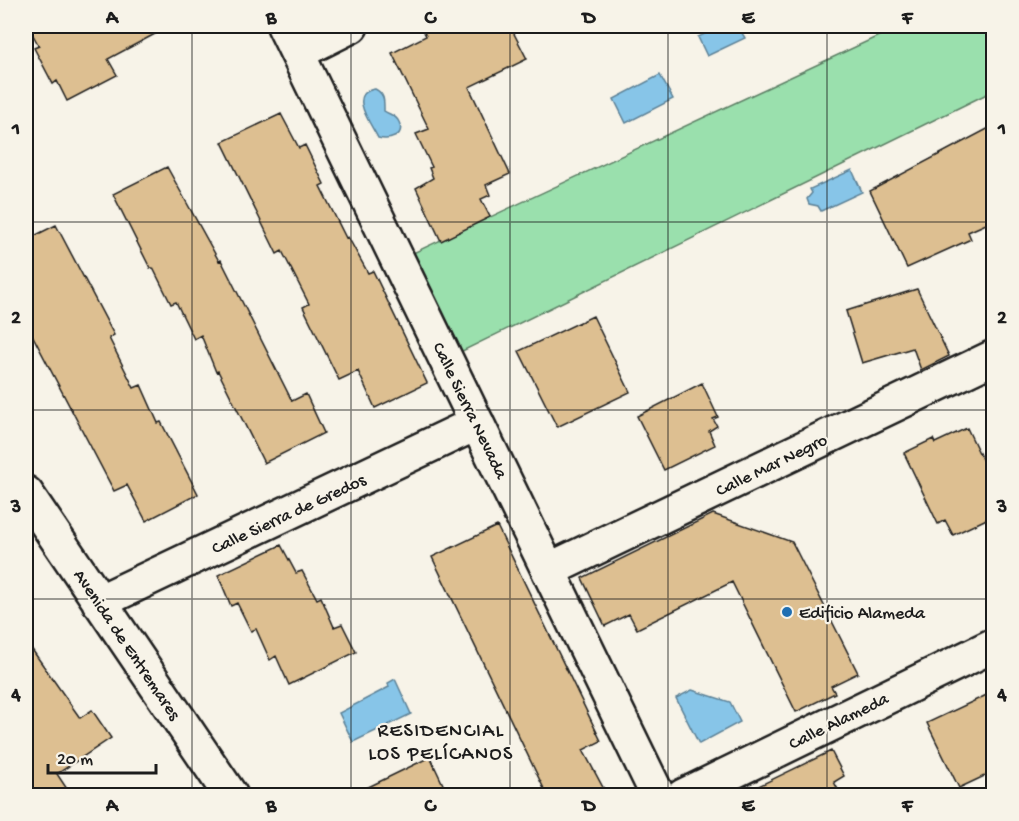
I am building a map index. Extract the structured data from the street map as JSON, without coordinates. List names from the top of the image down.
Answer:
{
  "streets": {
    "street": [
      "Calle Sierra Nevada",
      "Calle Mar Negro",
      "Calle Sierra de Gredos",
      "Avenida de Entremares",
      "Calle Alameda"
    ]
  },
  "crossings": [
    ["Calle Sierra Nevada", "Calle Mar Negro"],
    ["Calle Sierra Nevada", "Calle Sierra de Gredos"],
    ["Calle Sierra de Gredos", "Avenida de Entremares"]
  ],
  "districts": ["RESIDENCIAL LOS PELÍCANOS"],
  "places": ["Edificio Alameda"],
  "scale_bar": "20 m",
  "grid": {
    "columns": [
      "A",
      "B",
      "C",
      "D",
      "E",
      "F"
    ],
    "rows": [
      "1",
      "2",
      "3",
      "4"
    ]
  }
}
